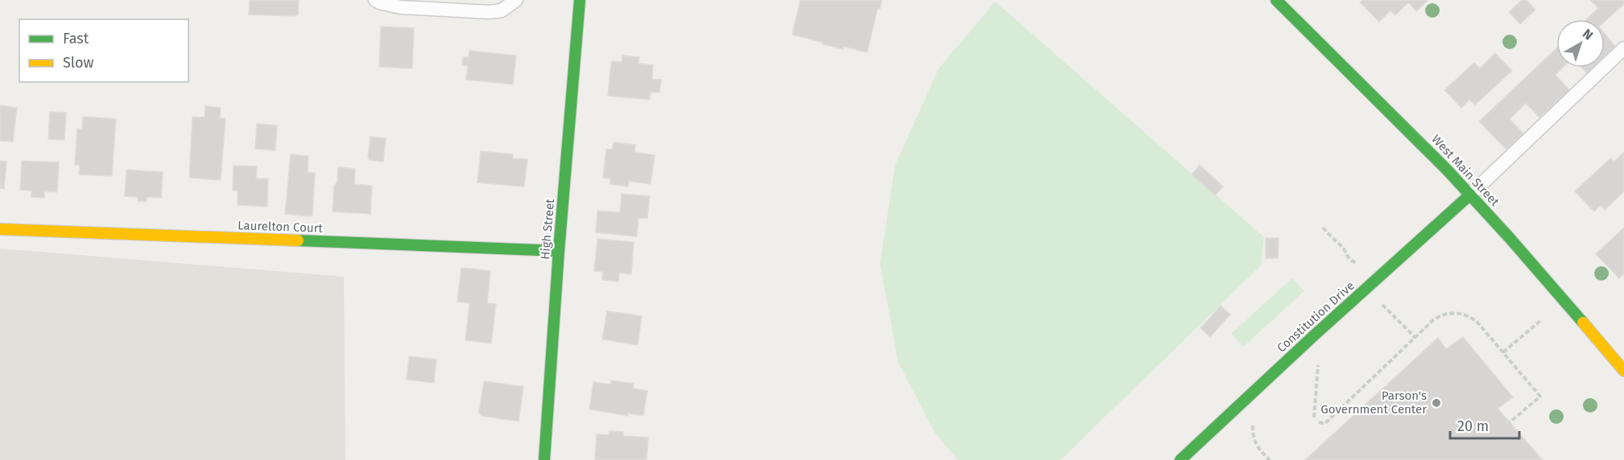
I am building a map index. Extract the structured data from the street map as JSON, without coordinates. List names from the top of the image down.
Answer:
{
  "streets": {
    "main road": [
      "West Main Street",
      "Laurelton Court",
      "High Street",
      "Constitution Drive"
    ]
  },
  "crossings": [
    ["West Main Street", "Constitution Drive"],
    ["Laurelton Court", "High Street"]
  ],
  "places": ["Parson's Government Center"],
  "legend": ["Fast", "Slow"],
  "scale_bar": "20 m",
  "north": "top right"
}
